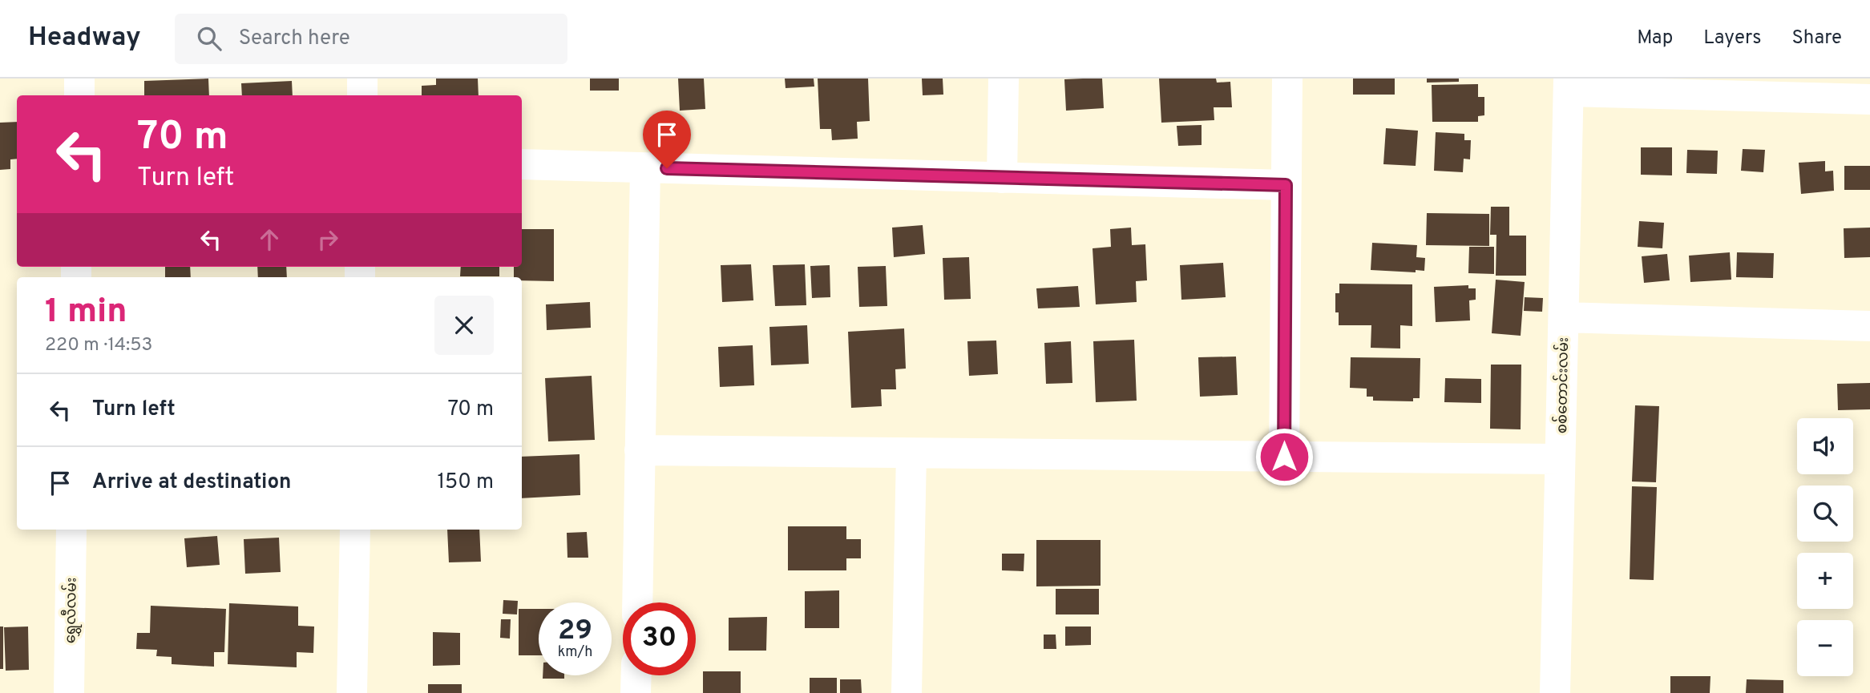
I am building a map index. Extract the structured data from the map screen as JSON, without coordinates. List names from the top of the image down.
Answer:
{
  "streets": {
    "street": ["စစ်တောင်းလမ်း", "ရွှေလီလမ်း"]
  },
  "page": {
    "header": "Headway",
    "search": "Search here",
    "nav": ["Map", "Layers", "Share"],
    "turn": ["70 m", "Turn left"],
    "heading": ["1 min", "220 m · 14:53"],
    "list": [
      {
        "name": "Turn left",
        "value": "70 m"
      },
      {
        "name": "Arrive at destination",
        "value": "150 m"
      }
    ],
    "map_buttons": ["+", "−"],
    "speed": "29 km/h",
    "limit": "30"
  }
}
